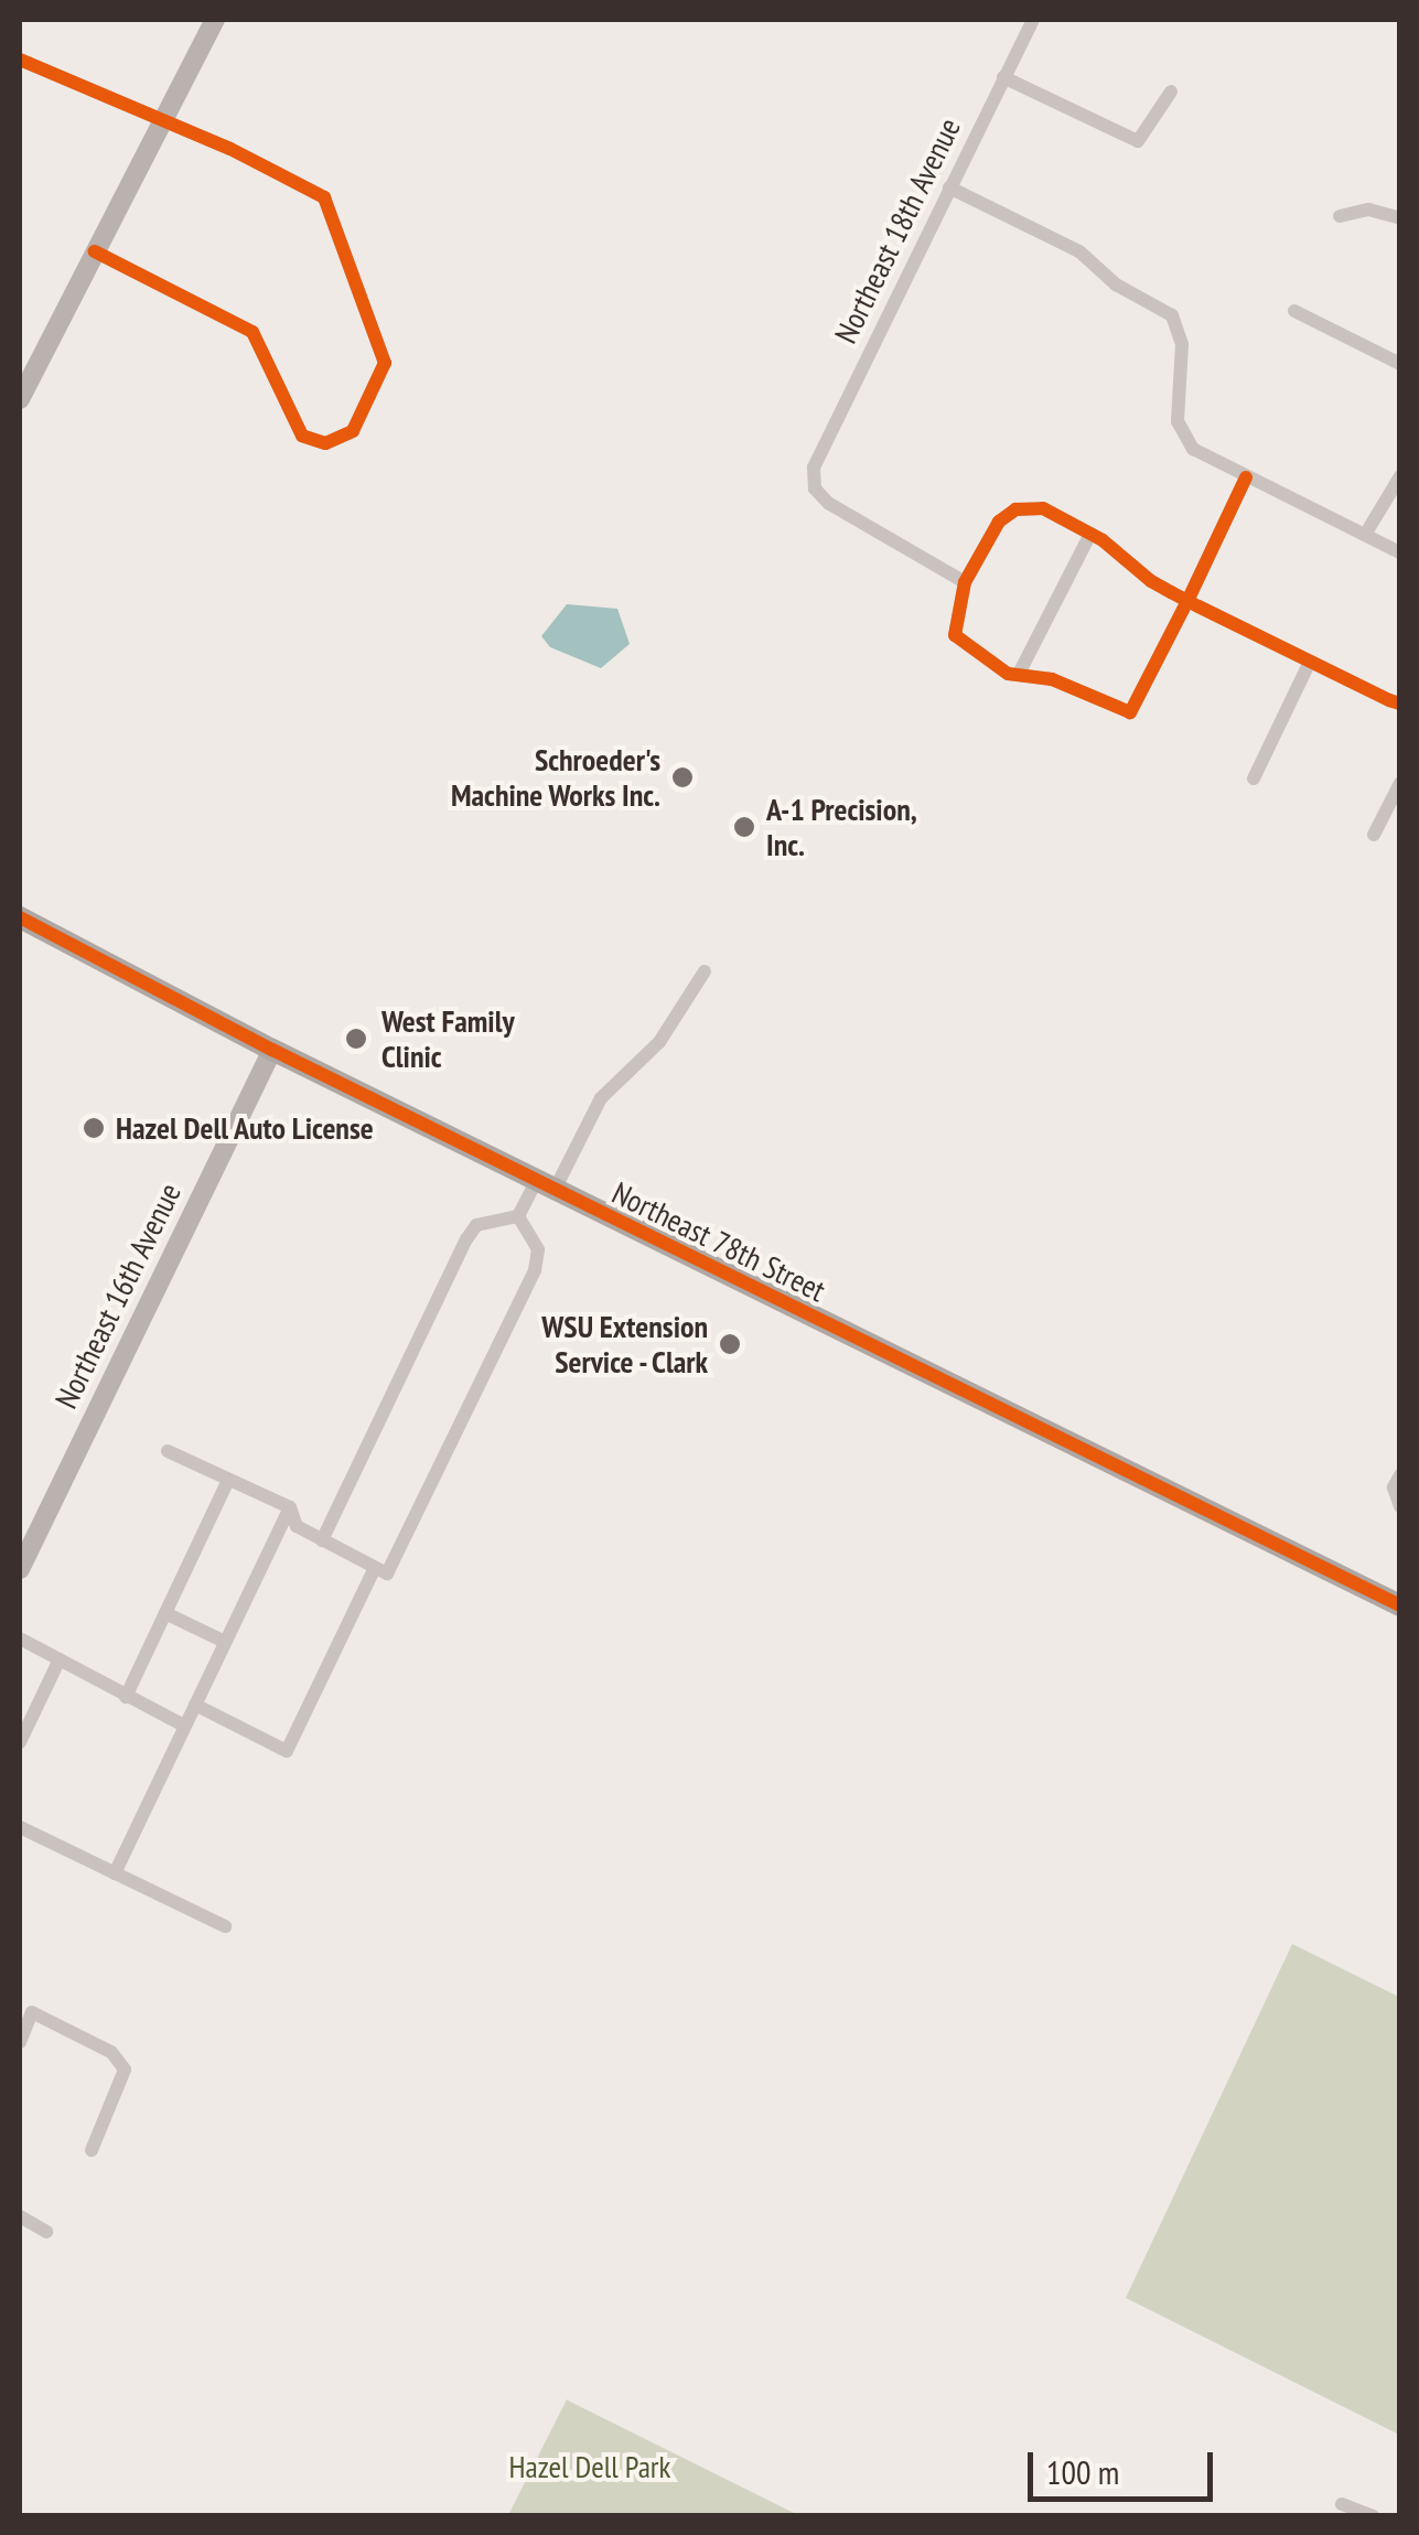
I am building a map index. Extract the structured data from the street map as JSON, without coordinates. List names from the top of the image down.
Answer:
{
  "streets": {
    "main road": ["Northeast 78th Street"],
    "street": ["Northeast 18th Avenue", "Northeast 16th Avenue"]
  },
  "crossings": [
    ["Northeast 78th Street", "Northeast 16th Avenue"]
  ],
  "parks": ["Hazel Dell Park"],
  "places": [
    "Schroeder's Machine Works Inc.",
    "A-1 Precision, Inc.",
    "West Family Clinic",
    "Hazel Dell Auto License",
    "WSU Extension Service - Clark"
  ],
  "scale_bar": "100 m"
}
